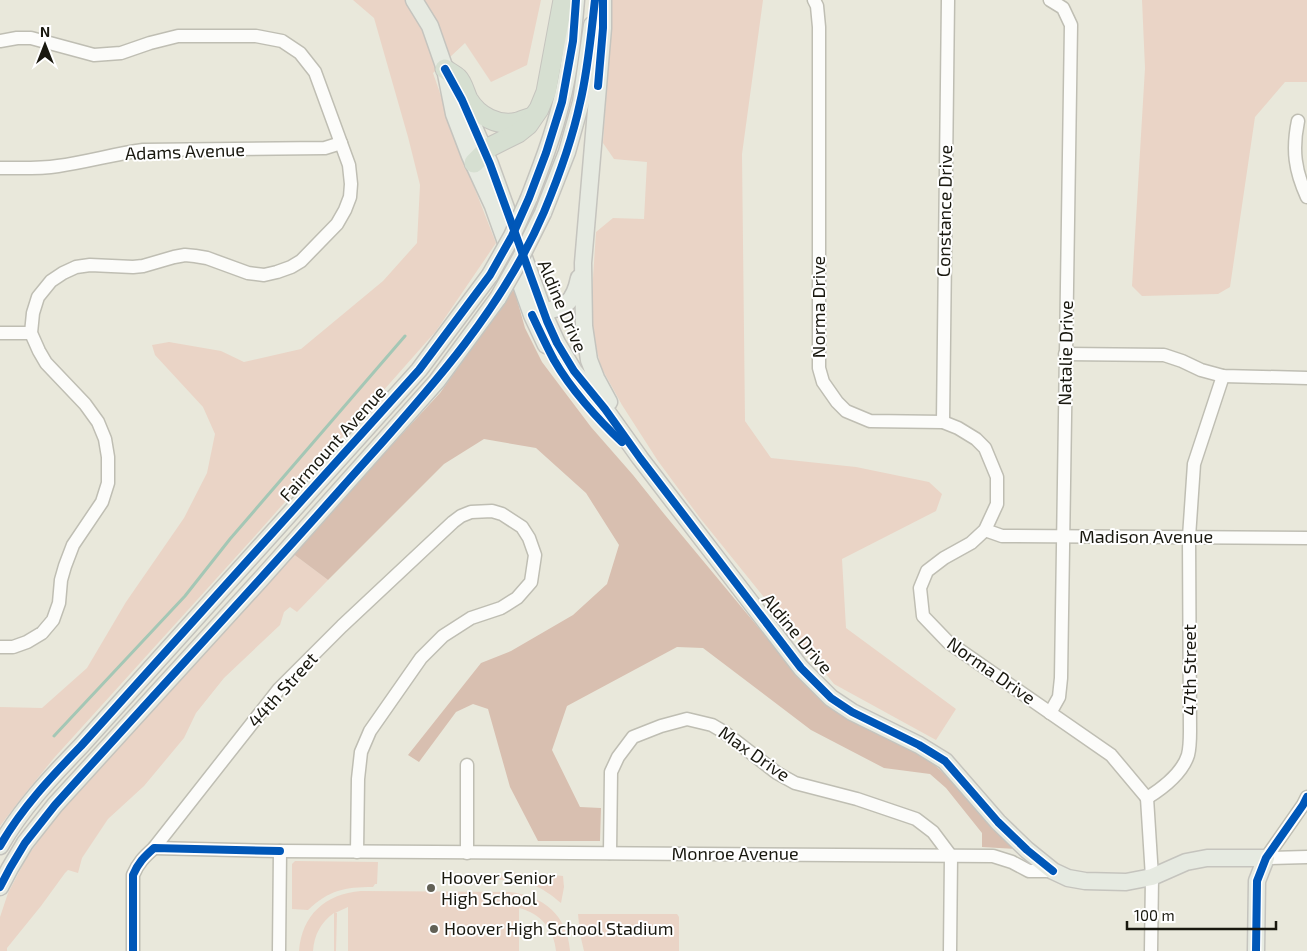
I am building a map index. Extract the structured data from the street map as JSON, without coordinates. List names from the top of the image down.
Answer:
{
  "streets": {
    "main road": ["Aldine Drive", "Fairmount Avenue", "Monroe Avenue"],
    "street": [
      "Adams Avenue",
      "Constance Drive",
      "Norma Drive",
      "Natalie Drive",
      "Madison Avenue",
      "47th Street",
      "44th Street",
      "Max Drive"
    ]
  },
  "crossings": [
    ["Constance Drive", "Norma Drive"],
    ["Aldine Drive", "Monroe Avenue"],
    ["Norma Drive", "Natalie Drive"],
    ["Norma Drive", "Madison Avenue"],
    ["Norma Drive", "47th Street"],
    ["Natalie Drive", "Madison Avenue"],
    ["Madison Avenue", "47th Street"],
    ["44th Street", "Monroe Avenue"],
    ["Max Drive", "Monroe Avenue"]
  ],
  "places": ["Hoover Senior High School", "Hoover High School Stadium"],
  "scale_bar": "100 m",
  "north": "top"
}
